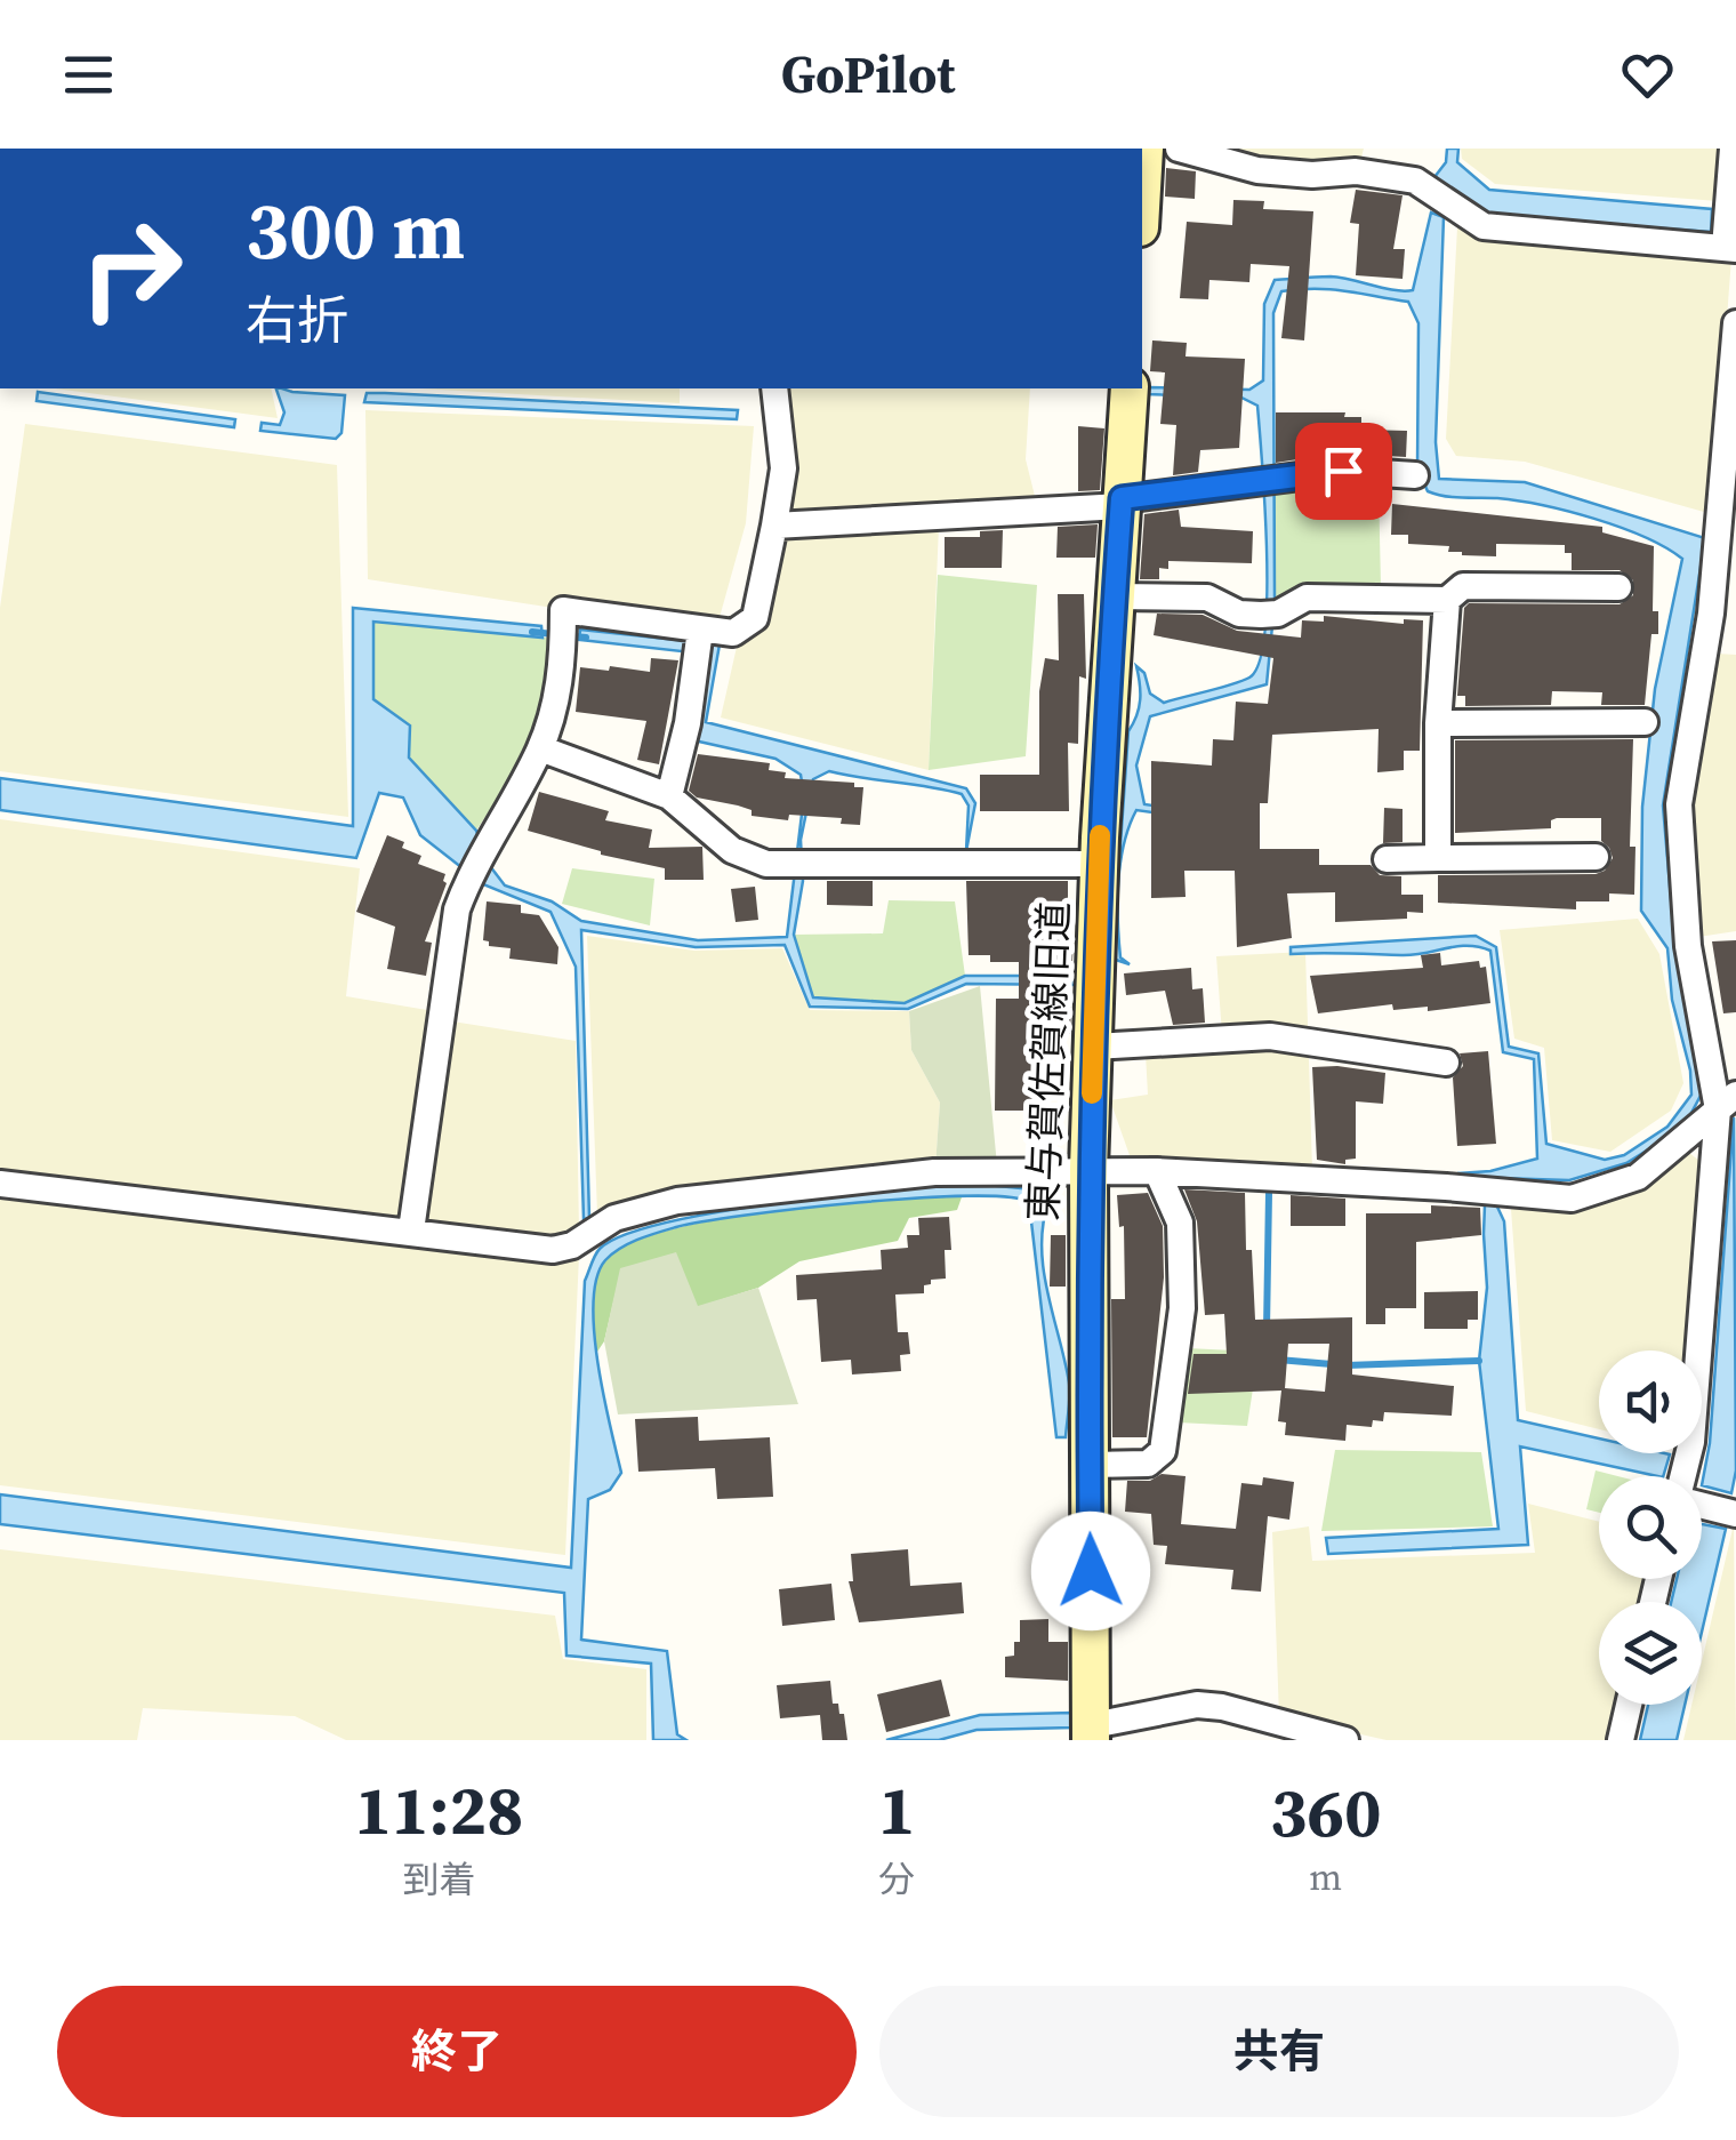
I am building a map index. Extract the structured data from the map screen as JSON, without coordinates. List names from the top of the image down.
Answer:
{
  "streets": {
    "main road": ["東与賀佐賀線旧道"]
  },
  "page": {
    "header": "GoPilot",
    "turn": ["300 m", "右折"],
    "eta": [
      "11:28",
      "到着",
      "1",
      "分",
      "360",
      "m"
    ],
    "buttons": ["終了", "共有"]
  }
}
